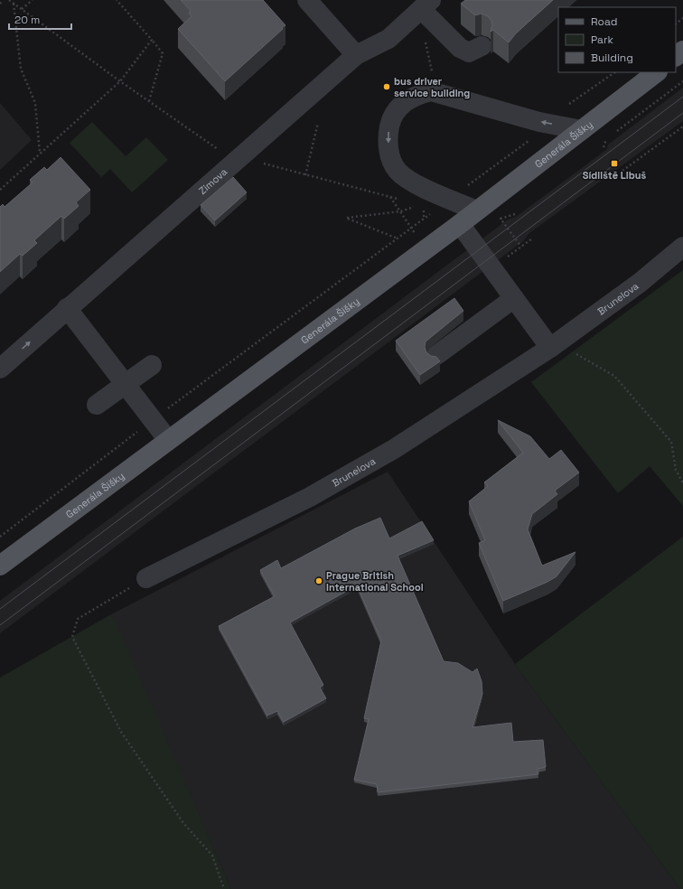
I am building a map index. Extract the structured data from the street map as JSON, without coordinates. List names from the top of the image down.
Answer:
{
  "streets": {
    "main road": ["Generála Šišky"],
    "street": ["Zimova", "Brunelova"]
  },
  "places": {
    "other": ["bus driver service building", "Prague British International School"],
    "transit": ["Sídliště Libuš"]
  },
  "legend": ["Road", "Park", "Building"],
  "scale_bar": "20 m"
}
